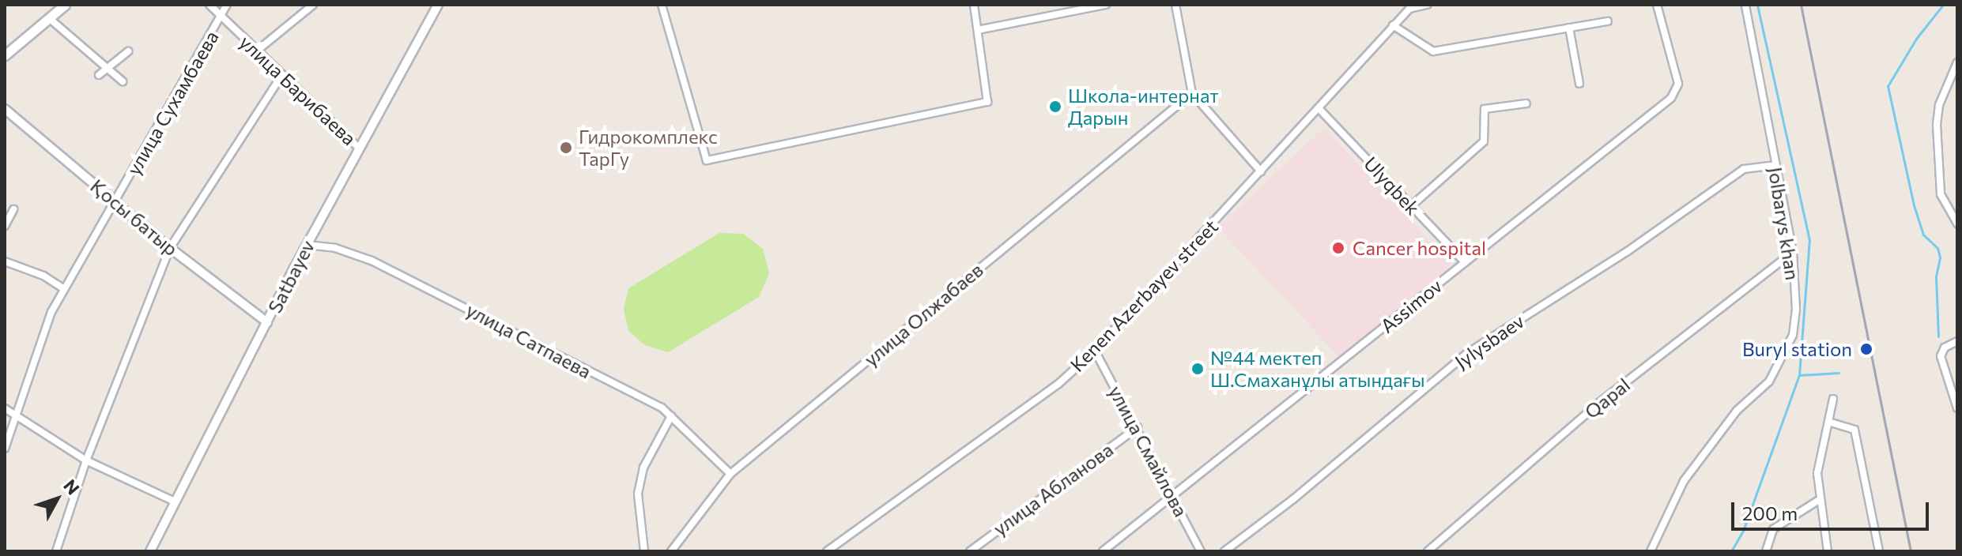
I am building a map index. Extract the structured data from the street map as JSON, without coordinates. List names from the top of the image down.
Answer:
{
  "streets": {
    "street": [
      "улица Барибаева",
      "улица Сухамбаева",
      "Ulyqbek",
      "Қосы батыр",
      "Jolbarys khan",
      "Satbayev",
      "Kenen Azerbayev street",
      "Assimov",
      "улица Олжабаев",
      "улица Сатпаева",
      "Jylysbaev",
      "Qapal",
      "улица Смайлова",
      "улица Абланова"
    ]
  },
  "crossings": [
    ["улица Барибаева", "улица Сухамбаева"],
    ["улица Барибаева", "Satbayev"],
    ["улица Сухамбаева", "Қосы батыр"],
    ["Ulyqbek", "Kenen Azerbayev street"],
    ["Ulyqbek", "Assimov"],
    ["Қосы батыр", "Satbayev"],
    ["Jolbarys khan", "Jylysbaev"],
    ["Jolbarys khan", "Qapal"],
    ["Satbayev", "улица Сатпаева"],
    ["Kenen Azerbayev street", "улица Смайлова"],
    ["Assimov", "улица Смайлова"],
    ["улица Олжабаев", "улица Сатпаева"],
    ["улица Смайлова", "улица Абланова"]
  ],
  "places": [
    "Школа-интернат Дарын",
    "Гидрокомплекс ТарГу",
    "Cancer hospital",
    "Buryl station",
    "№44 мектеп Ш.Смаханұлы атындағы"
  ],
  "scale_bar": "200 m",
  "north": "top right"
}
